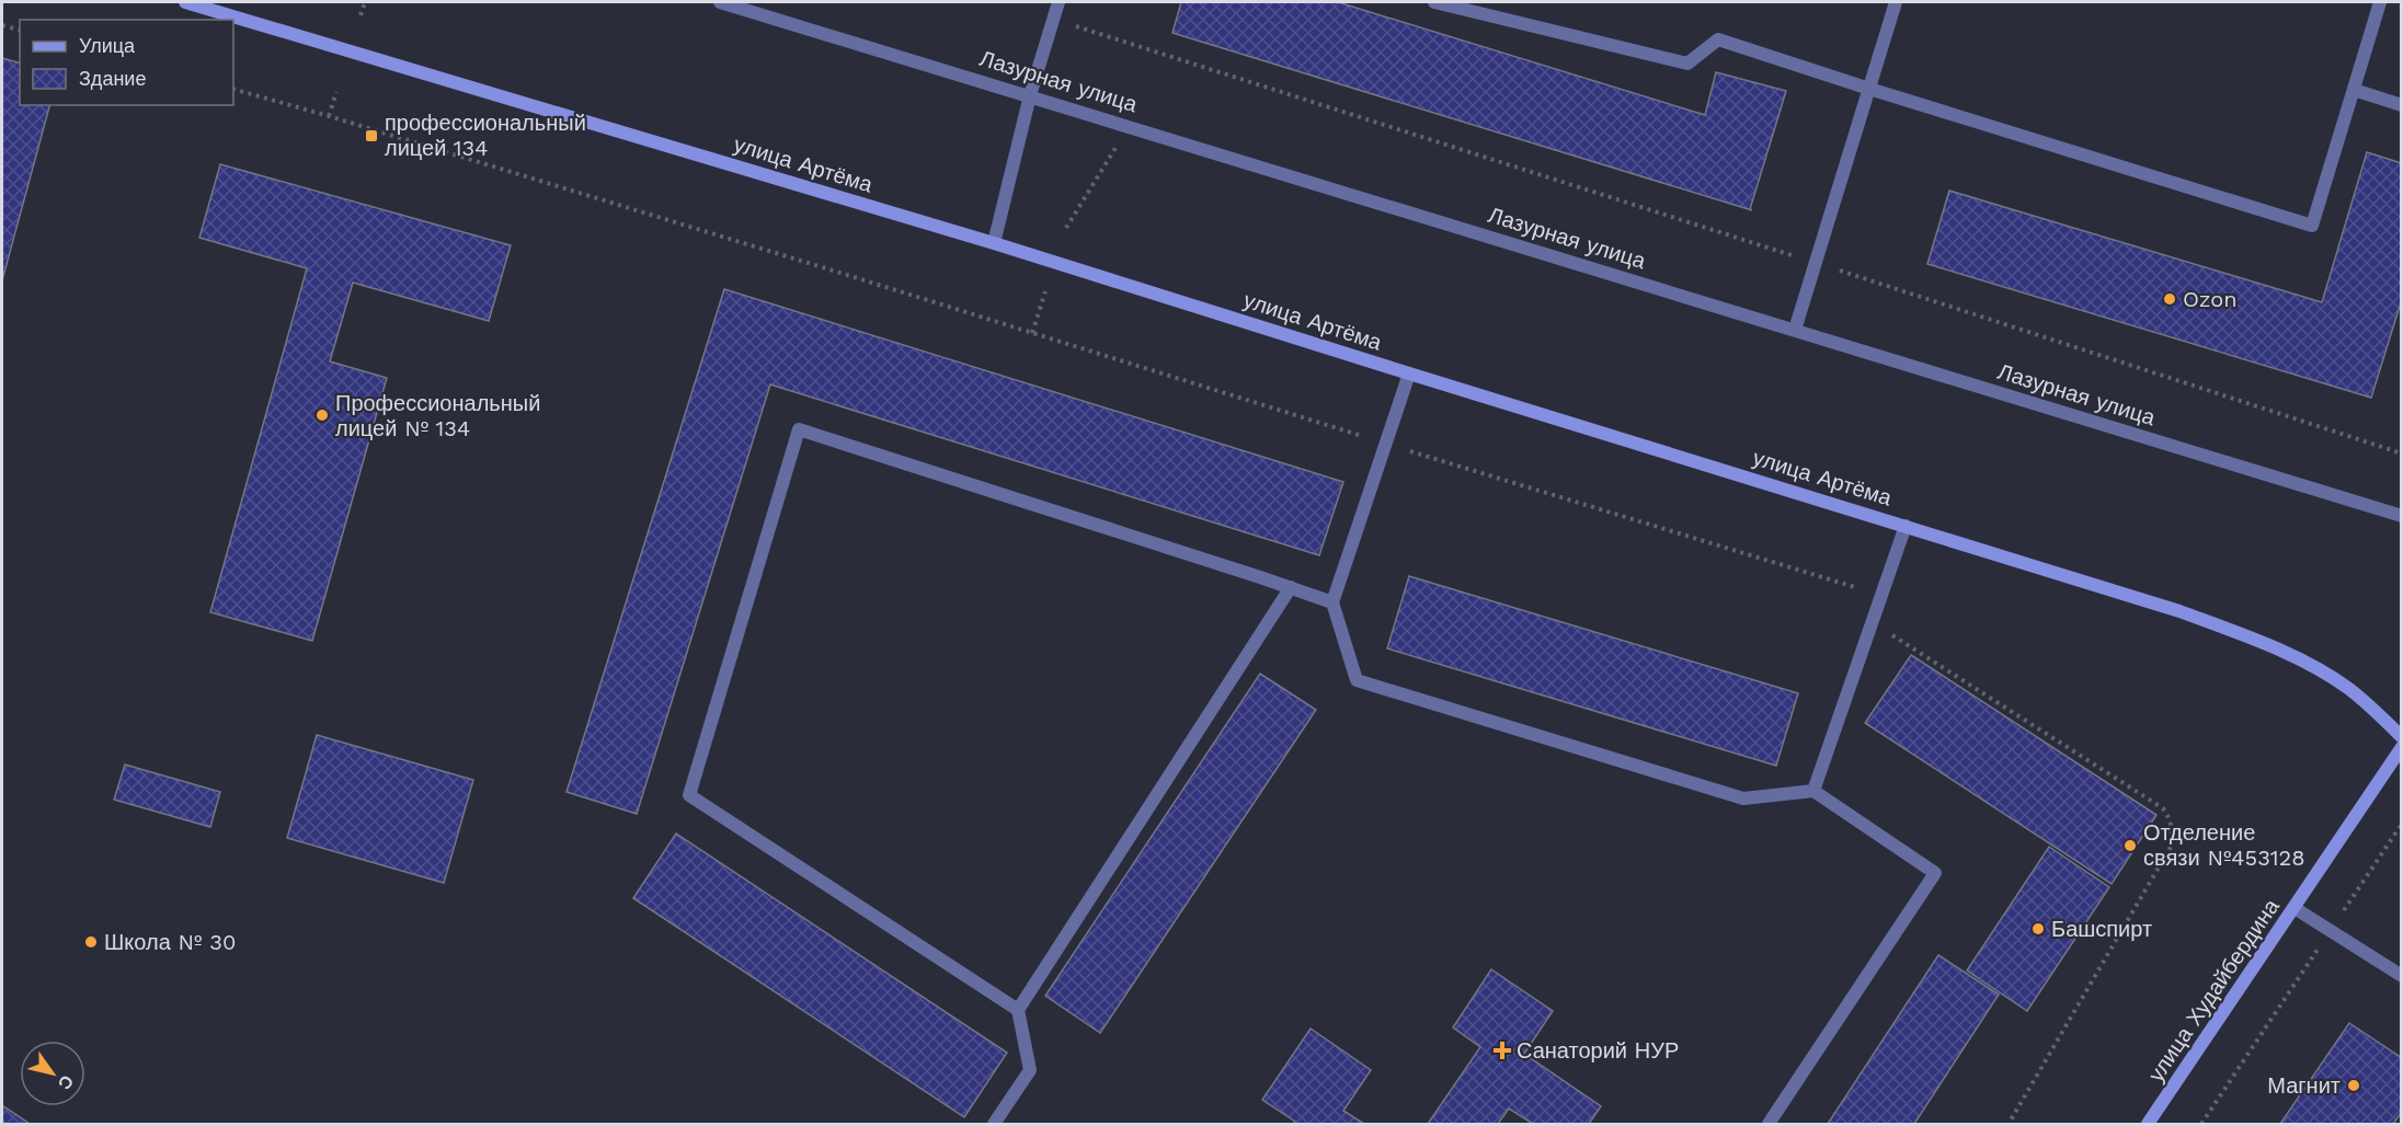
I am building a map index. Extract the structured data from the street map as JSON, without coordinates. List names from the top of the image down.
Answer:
{
  "streets": {
    "main road": ["улица Артёма", "улица Худайбердина"],
    "street": ["Лазурная улица"]
  },
  "places": {
    "transit": ["профессиональный лицей 134"],
    "other": [
      "Ozon",
      "Профессиональный лицей № 134",
      "Отделение связи №453128",
      "Башспирт",
      "Школа № 30",
      "Магнит"
    ],
    "health": ["Санаторий НУР"]
  },
  "legend": ["Улица", "Здание"],
  "north": "bottom right"
}
